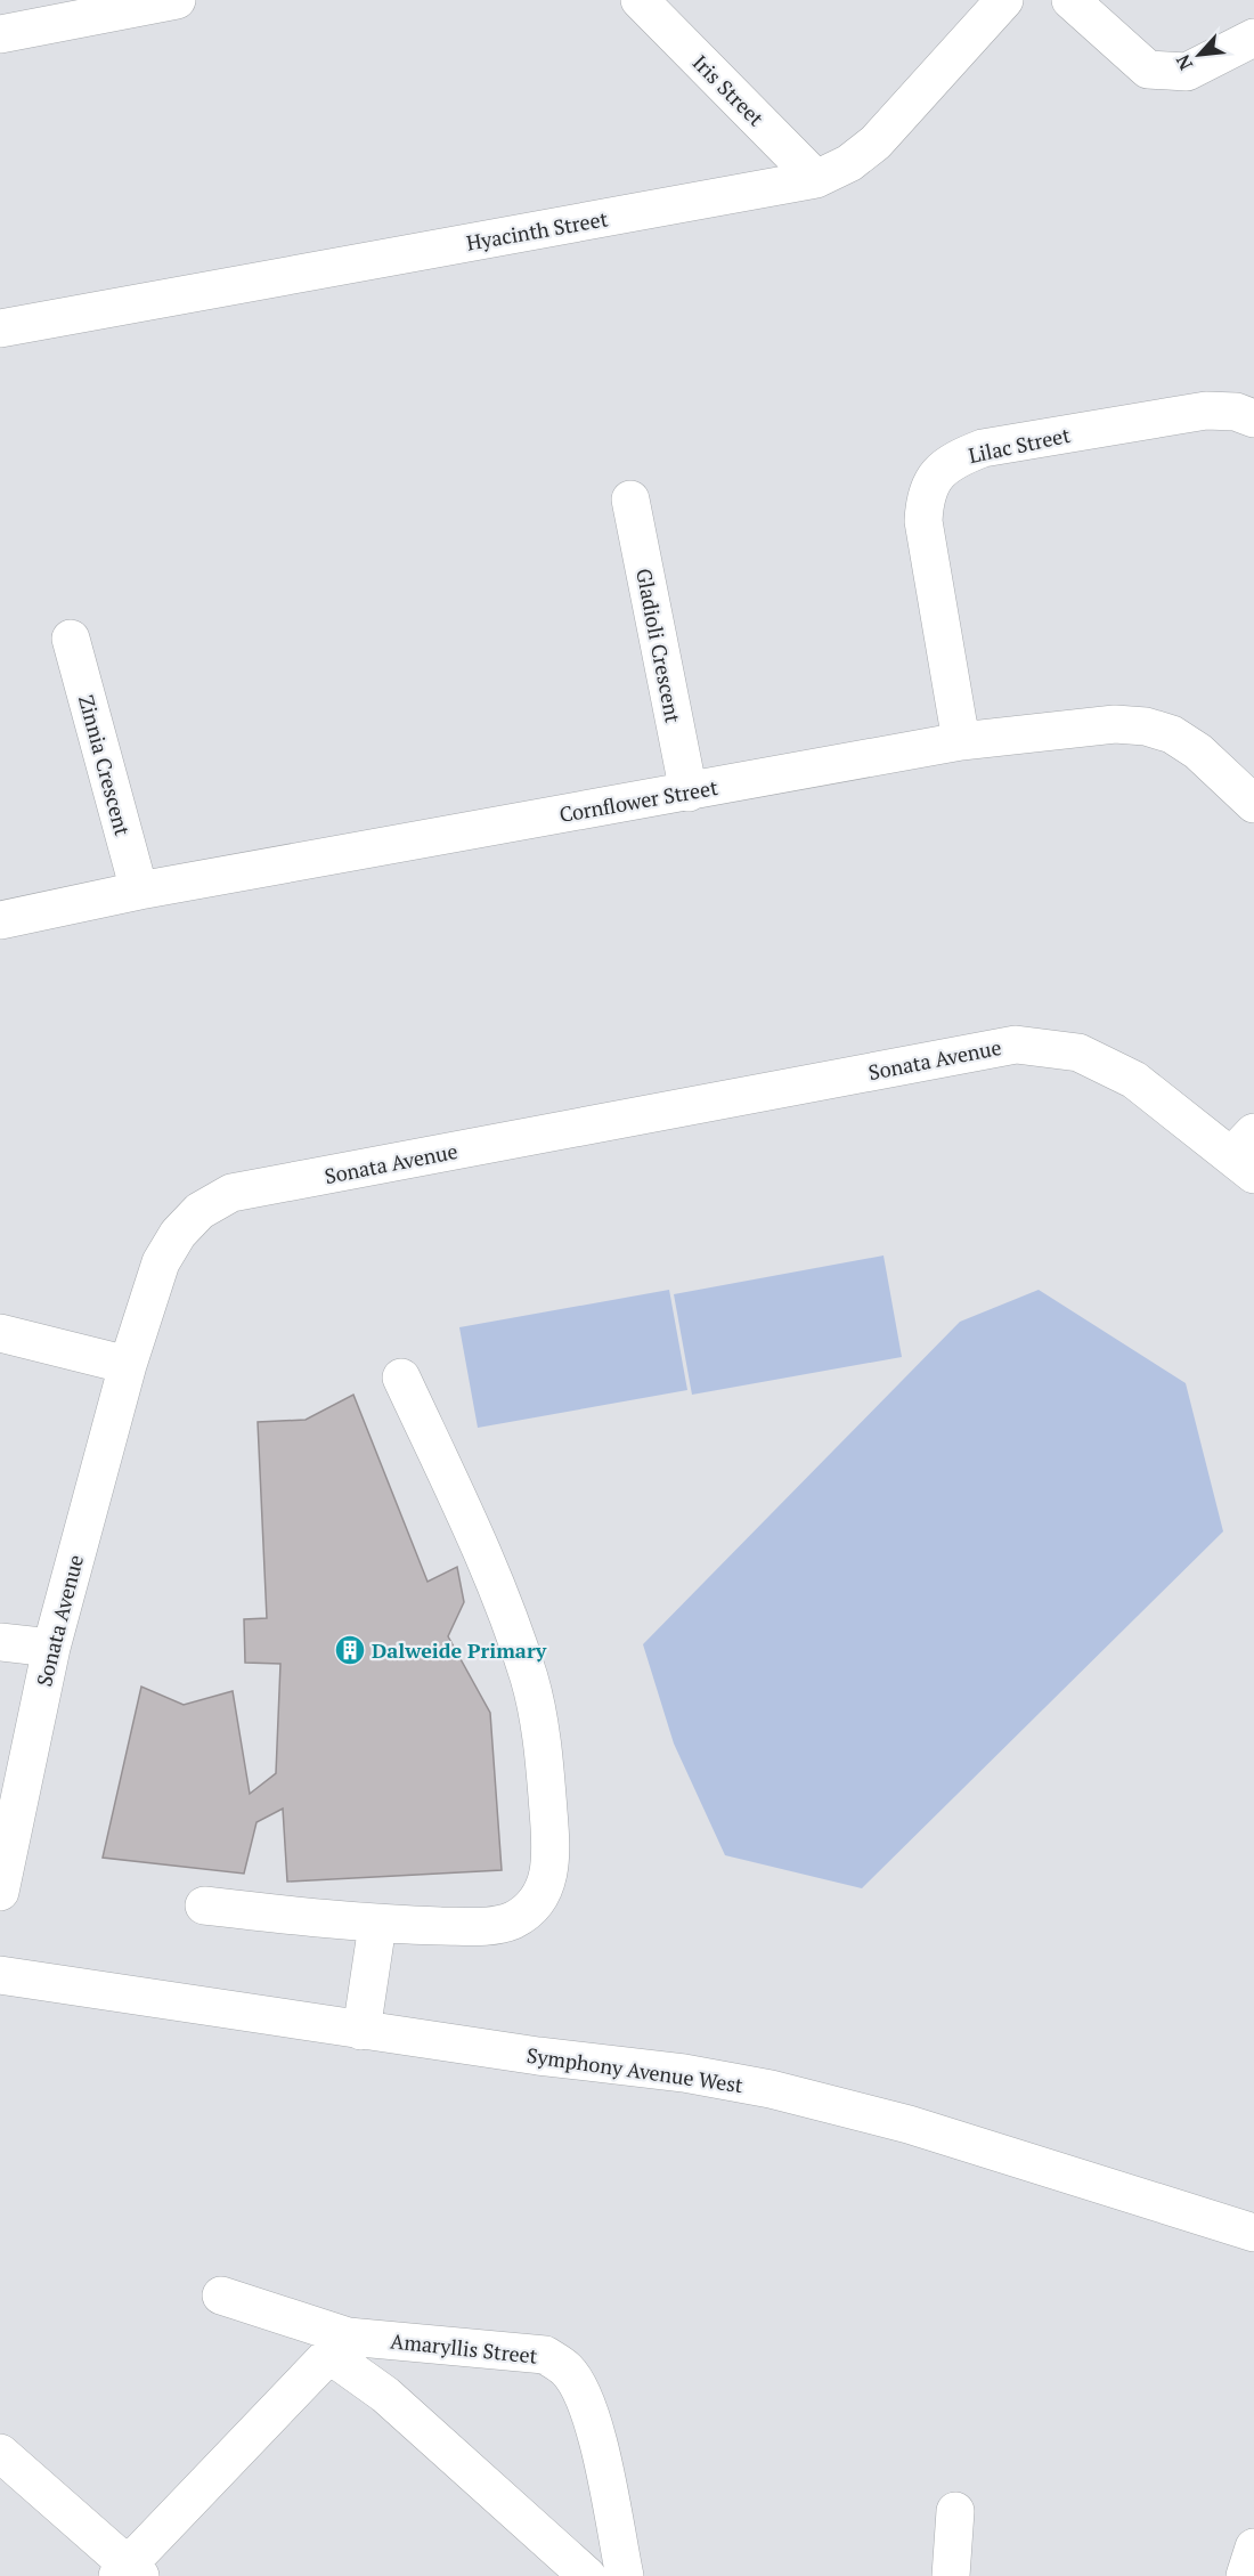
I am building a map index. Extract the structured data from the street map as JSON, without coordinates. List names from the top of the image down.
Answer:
{
  "streets": {
    "street": [
      "Iris Street",
      "Hyacinth Street",
      "Lilac Street",
      "Gladioli Crescent",
      "Zinnia Crescent",
      "Cornflower Street",
      "Sonata Avenue",
      "Symphony Avenue West",
      "Amaryllis Street"
    ]
  },
  "crossings": [
    ["Iris Street", "Hyacinth Street"],
    ["Lilac Street", "Cornflower Street"],
    ["Gladioli Crescent", "Cornflower Street"],
    ["Zinnia Crescent", "Cornflower Street"]
  ],
  "places": {
    "building": ["Dalweide Primary"]
  },
  "north": "bottom left"
}
